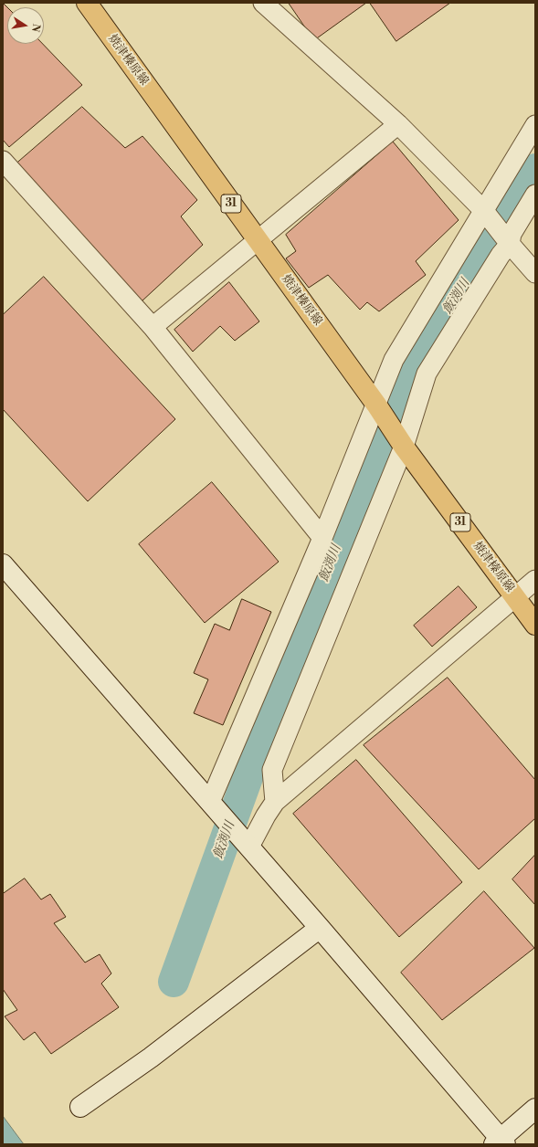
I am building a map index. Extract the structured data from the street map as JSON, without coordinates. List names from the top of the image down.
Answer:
{
  "streets": {
    "main road": ["焼津榛原線", "31"]
  },
  "water": ["飯渕川"],
  "north": "right"
}
